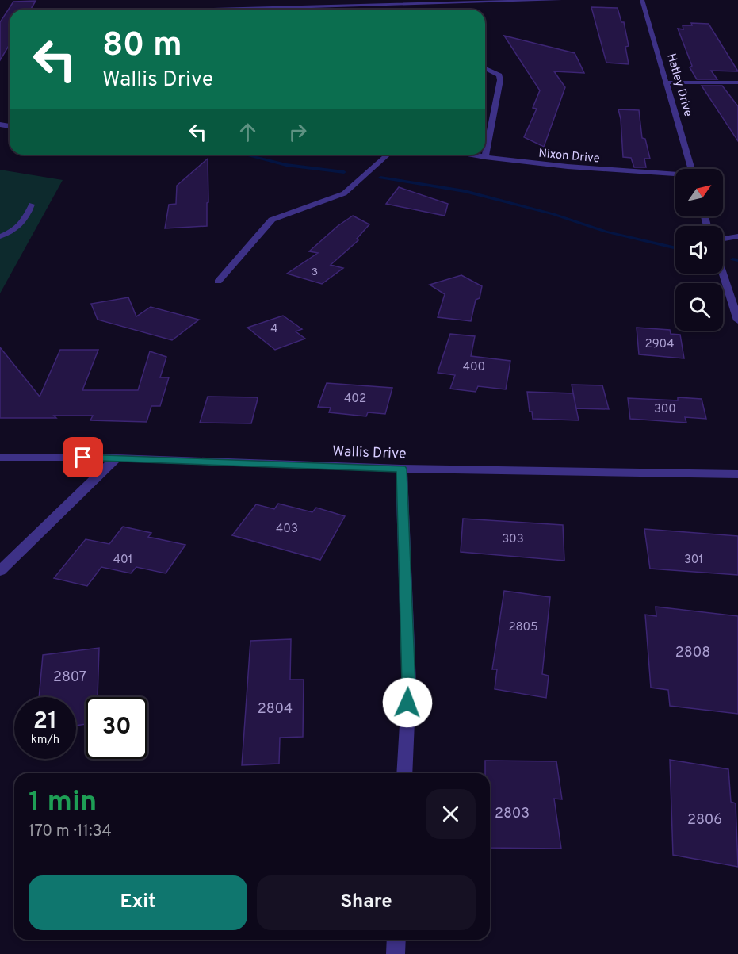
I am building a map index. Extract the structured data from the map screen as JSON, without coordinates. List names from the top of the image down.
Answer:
{
  "streets": {
    "street": ["Hatley Drive", "Nixon Drive", "Wallis Drive"]
  },
  "house_numbers": [
    "3",
    "4",
    "2904",
    "400",
    "402",
    "300",
    "403",
    "303",
    "401",
    "301",
    "2805",
    "2808",
    "2807",
    "2804",
    "2803",
    "2806"
  ],
  "north": "top right",
  "page": {
    "turn": ["80 m", "Wallis Drive"],
    "speed": "21 km/h",
    "limit": "30",
    "heading": ["1 min", "170 m · 11:34"],
    "buttons": ["Exit", "Share"]
  }
}
